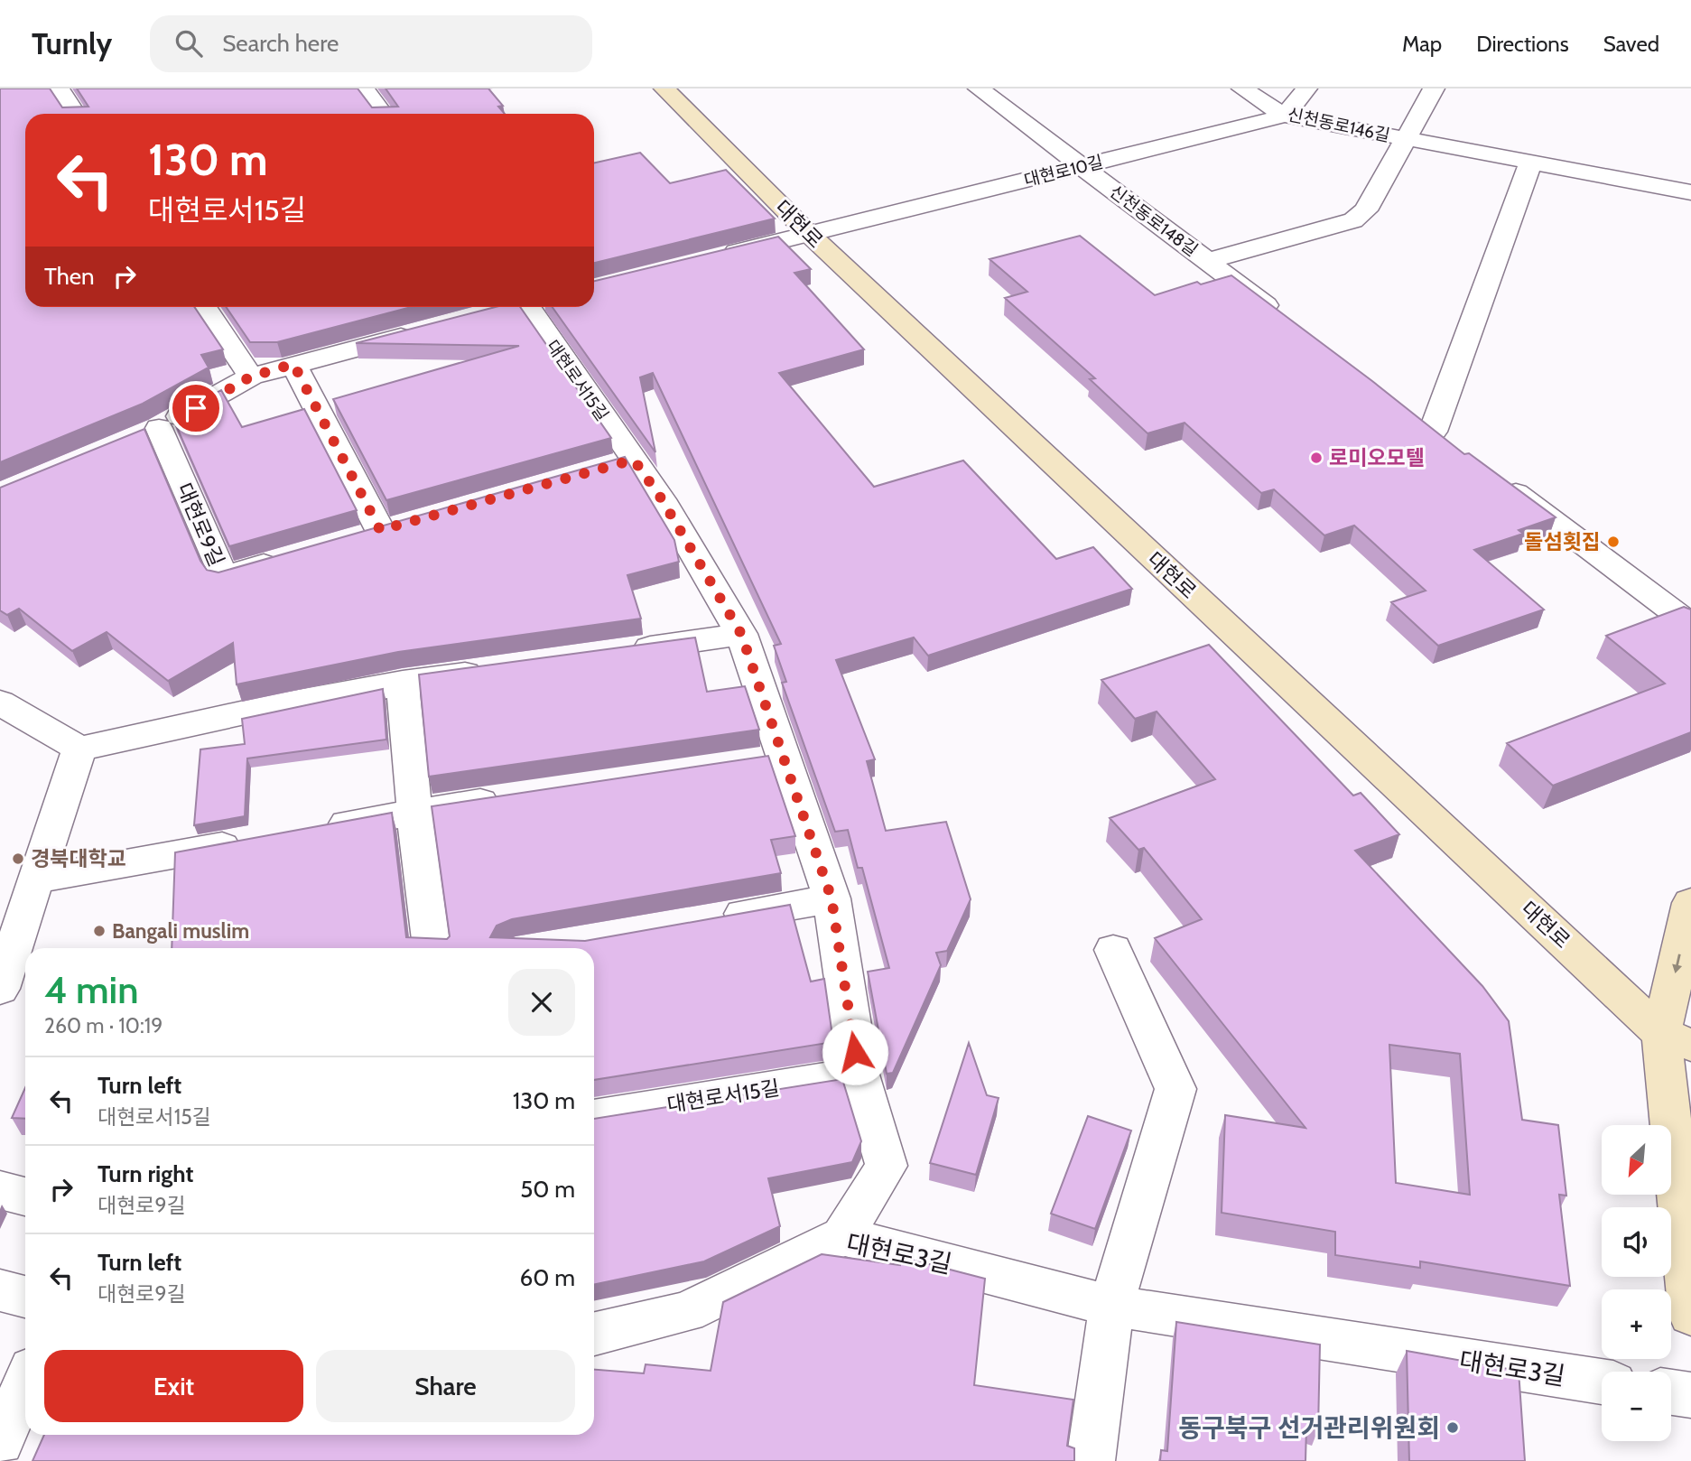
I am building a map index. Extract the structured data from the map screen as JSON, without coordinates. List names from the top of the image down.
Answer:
{
  "streets": {
    "main road": ["대현로"],
    "street": [
      "신천동로146길",
      "대현로10길",
      "신천동로148길",
      "대현로서15길",
      "대현로9길",
      "대현로3길"
    ]
  },
  "crossings": [
    ["신천동로146길", "대현로10길"],
    ["신천동로146길", "신천동로148길"],
    ["대현로10길", "신천동로148길"],
    ["대현로10길", "대현로"],
    ["대현로서15길", "대현로3길"]
  ],
  "places": [
    "로미오모텔",
    "돌섬횟집",
    "경북대학교",
    "Bangali muslim",
    "동구북구 선거관리위원회"
  ],
  "north": "bottom left",
  "page": {
    "header": "Turnly",
    "search": "Search here",
    "nav": ["Map", "Directions", "Saved"],
    "turn": ["130 m", "대현로서15길"],
    "then": "Then",
    "heading": ["4 min", "260 m · 10:19"],
    "list": [
      {
        "name": "Turn left",
        "note": "대현로서15길",
        "value": "130 m"
      },
      {
        "name": "Turn right",
        "note": "대현로9길",
        "value": "50 m"
      },
      {
        "name": "Turn left",
        "note": "대현로9길",
        "value": "60 m"
      }
    ],
    "map_buttons": ["+", "−"],
    "buttons": ["Exit", "Share"]
  }
}
